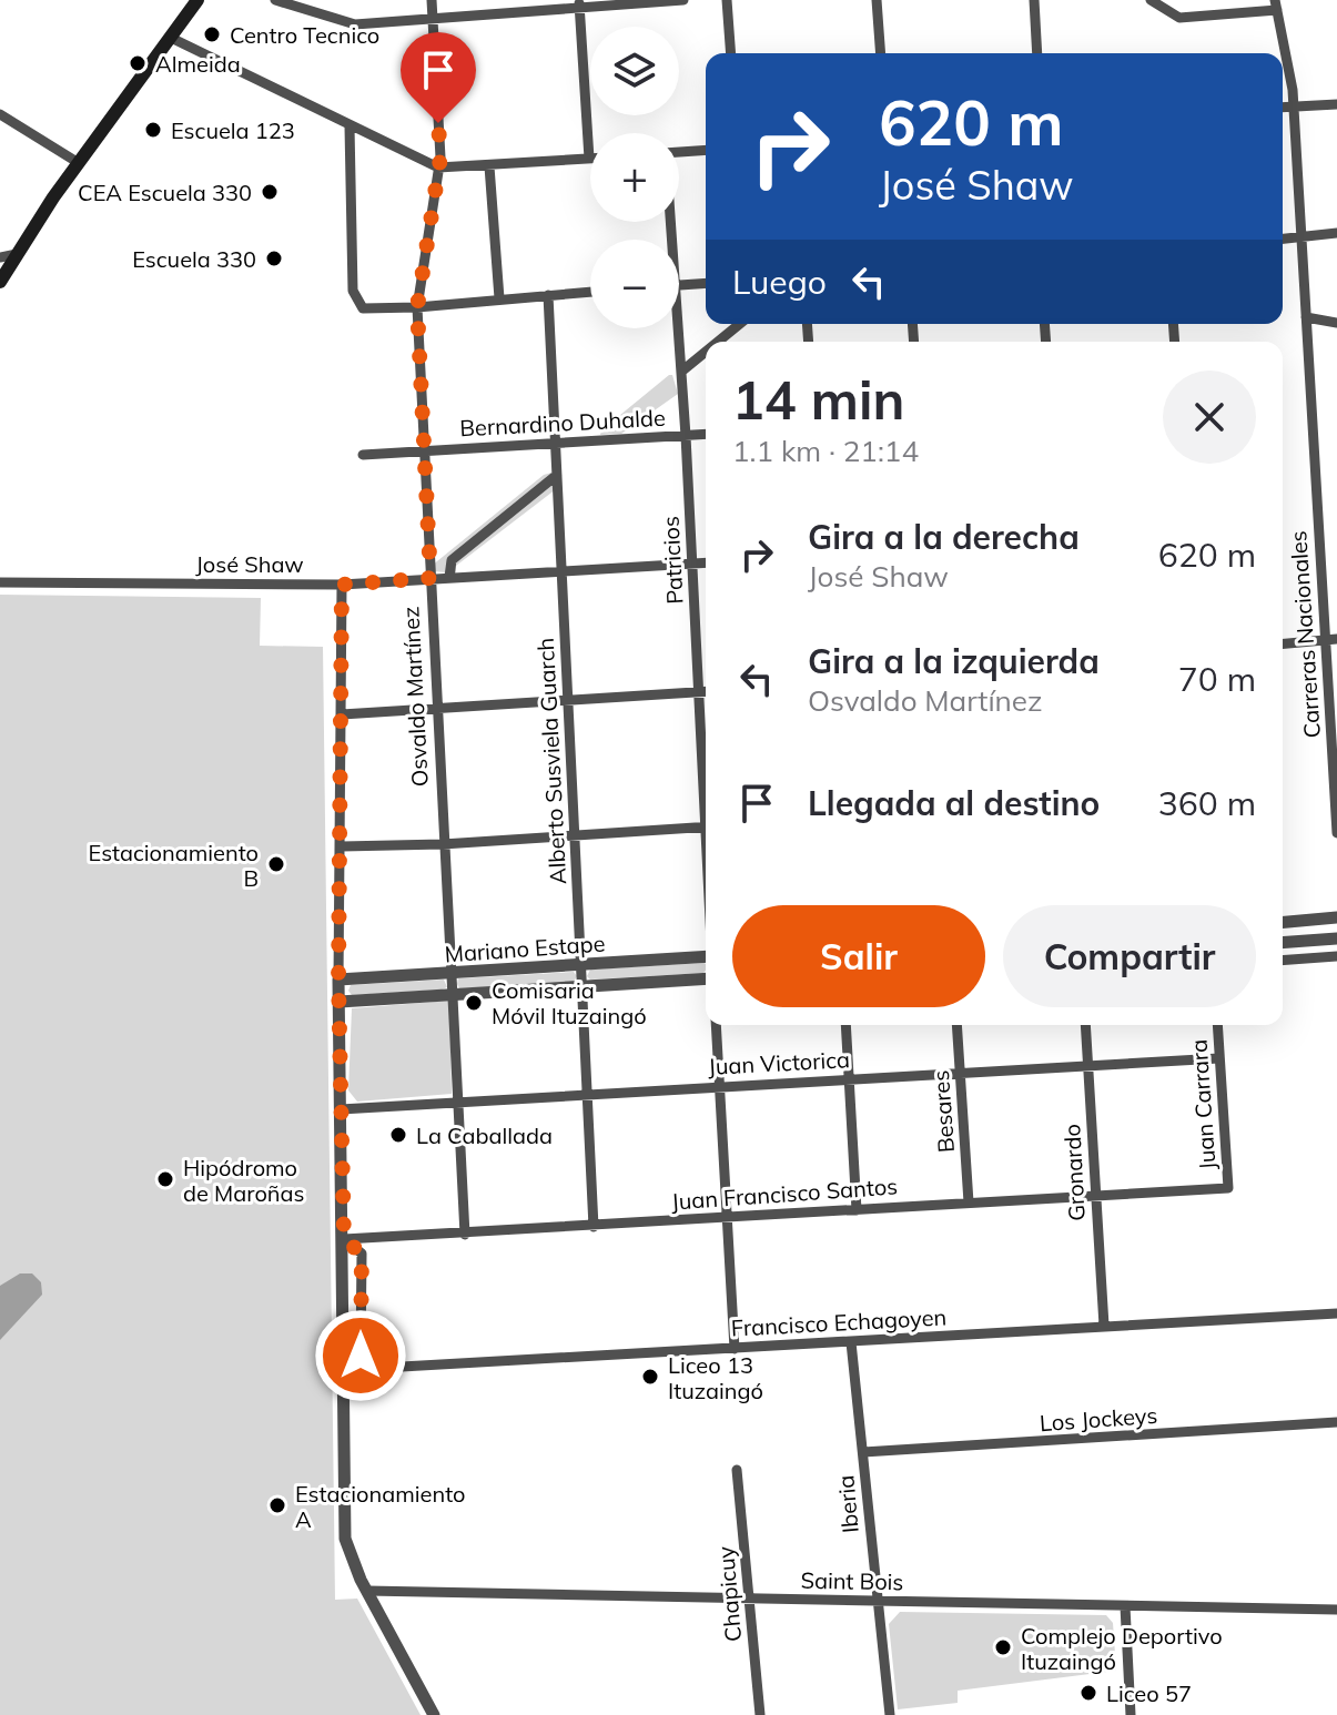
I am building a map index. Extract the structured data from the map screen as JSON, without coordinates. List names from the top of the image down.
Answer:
{
  "streets": {
    "street": [
      "Bernardino Duhalde",
      "Patricios",
      "José Shaw",
      "Carreras Nacionales",
      "Osvaldo Martínez",
      "Alberto Susviela Guarch",
      "Mariano Estape",
      "Juan Victorica",
      "Juan Carrara",
      "Besares",
      "Gronardo",
      "Juan Francisco Santos",
      "Francisco Echagoyen",
      "Los Jockeys",
      "Iberia",
      "Saint Bois",
      "Chapicuy"
    ]
  },
  "crossings": [
    ["Bernardino Duhalde", "Patricios"],
    ["Bernardino Duhalde", "Osvaldo Martínez"],
    ["Bernardino Duhalde", "Alberto Susviela Guarch"],
    ["Patricios", "José Shaw"],
    ["José Shaw", "Osvaldo Martínez"],
    ["José Shaw", "Alberto Susviela Guarch"],
    ["Osvaldo Martínez", "Mariano Estape"],
    ["Osvaldo Martínez", "Juan Victorica"],
    ["Osvaldo Martínez", "Juan Francisco Santos"],
    ["Alberto Susviela Guarch", "Mariano Estape"],
    ["Alberto Susviela Guarch", "Juan Victorica"],
    ["Alberto Susviela Guarch", "Juan Francisco Santos"],
    ["Juan Victorica", "Juan Carrara"],
    ["Juan Victorica", "Besares"],
    ["Juan Victorica", "Gronardo"],
    ["Juan Carrara", "Juan Francisco Santos"],
    ["Besares", "Juan Francisco Santos"],
    ["Gronardo", "Juan Francisco Santos"],
    ["Gronardo", "Francisco Echagoyen"],
    ["Francisco Echagoyen", "Iberia"],
    ["Los Jockeys", "Iberia"],
    ["Iberia", "Saint Bois"],
    ["Saint Bois", "Chapicuy"]
  ],
  "places": [
    "Centro Tecnico",
    "Almeida",
    "Escuela 123",
    "CEA Escuela 330",
    "Escuela 330",
    "Estacionamiento B",
    "Comisaria Móvil Ituzaingó",
    "La Caballada",
    "Hipódromo de Maroñas",
    "Liceo 13 Ituzaingó",
    "Estacionamiento A",
    "Complejo Deportivo Ituzaingó",
    "Liceo 57"
  ],
  "page": {
    "map_buttons": ["+", "−"],
    "turn": ["620 m", "José Shaw"],
    "then": "Luego",
    "heading": ["14 min", "1.1 km · 21:14"],
    "list": [
      {
        "name": "Gira a la derecha",
        "note": "José Shaw",
        "value": "620 m"
      },
      {
        "name": "Gira a la izquierda",
        "note": "Osvaldo Martínez",
        "value": "70 m"
      },
      {
        "name": "Llegada al destino",
        "value": "360 m"
      }
    ],
    "buttons": ["Salir", "Compartir"]
  }
}
